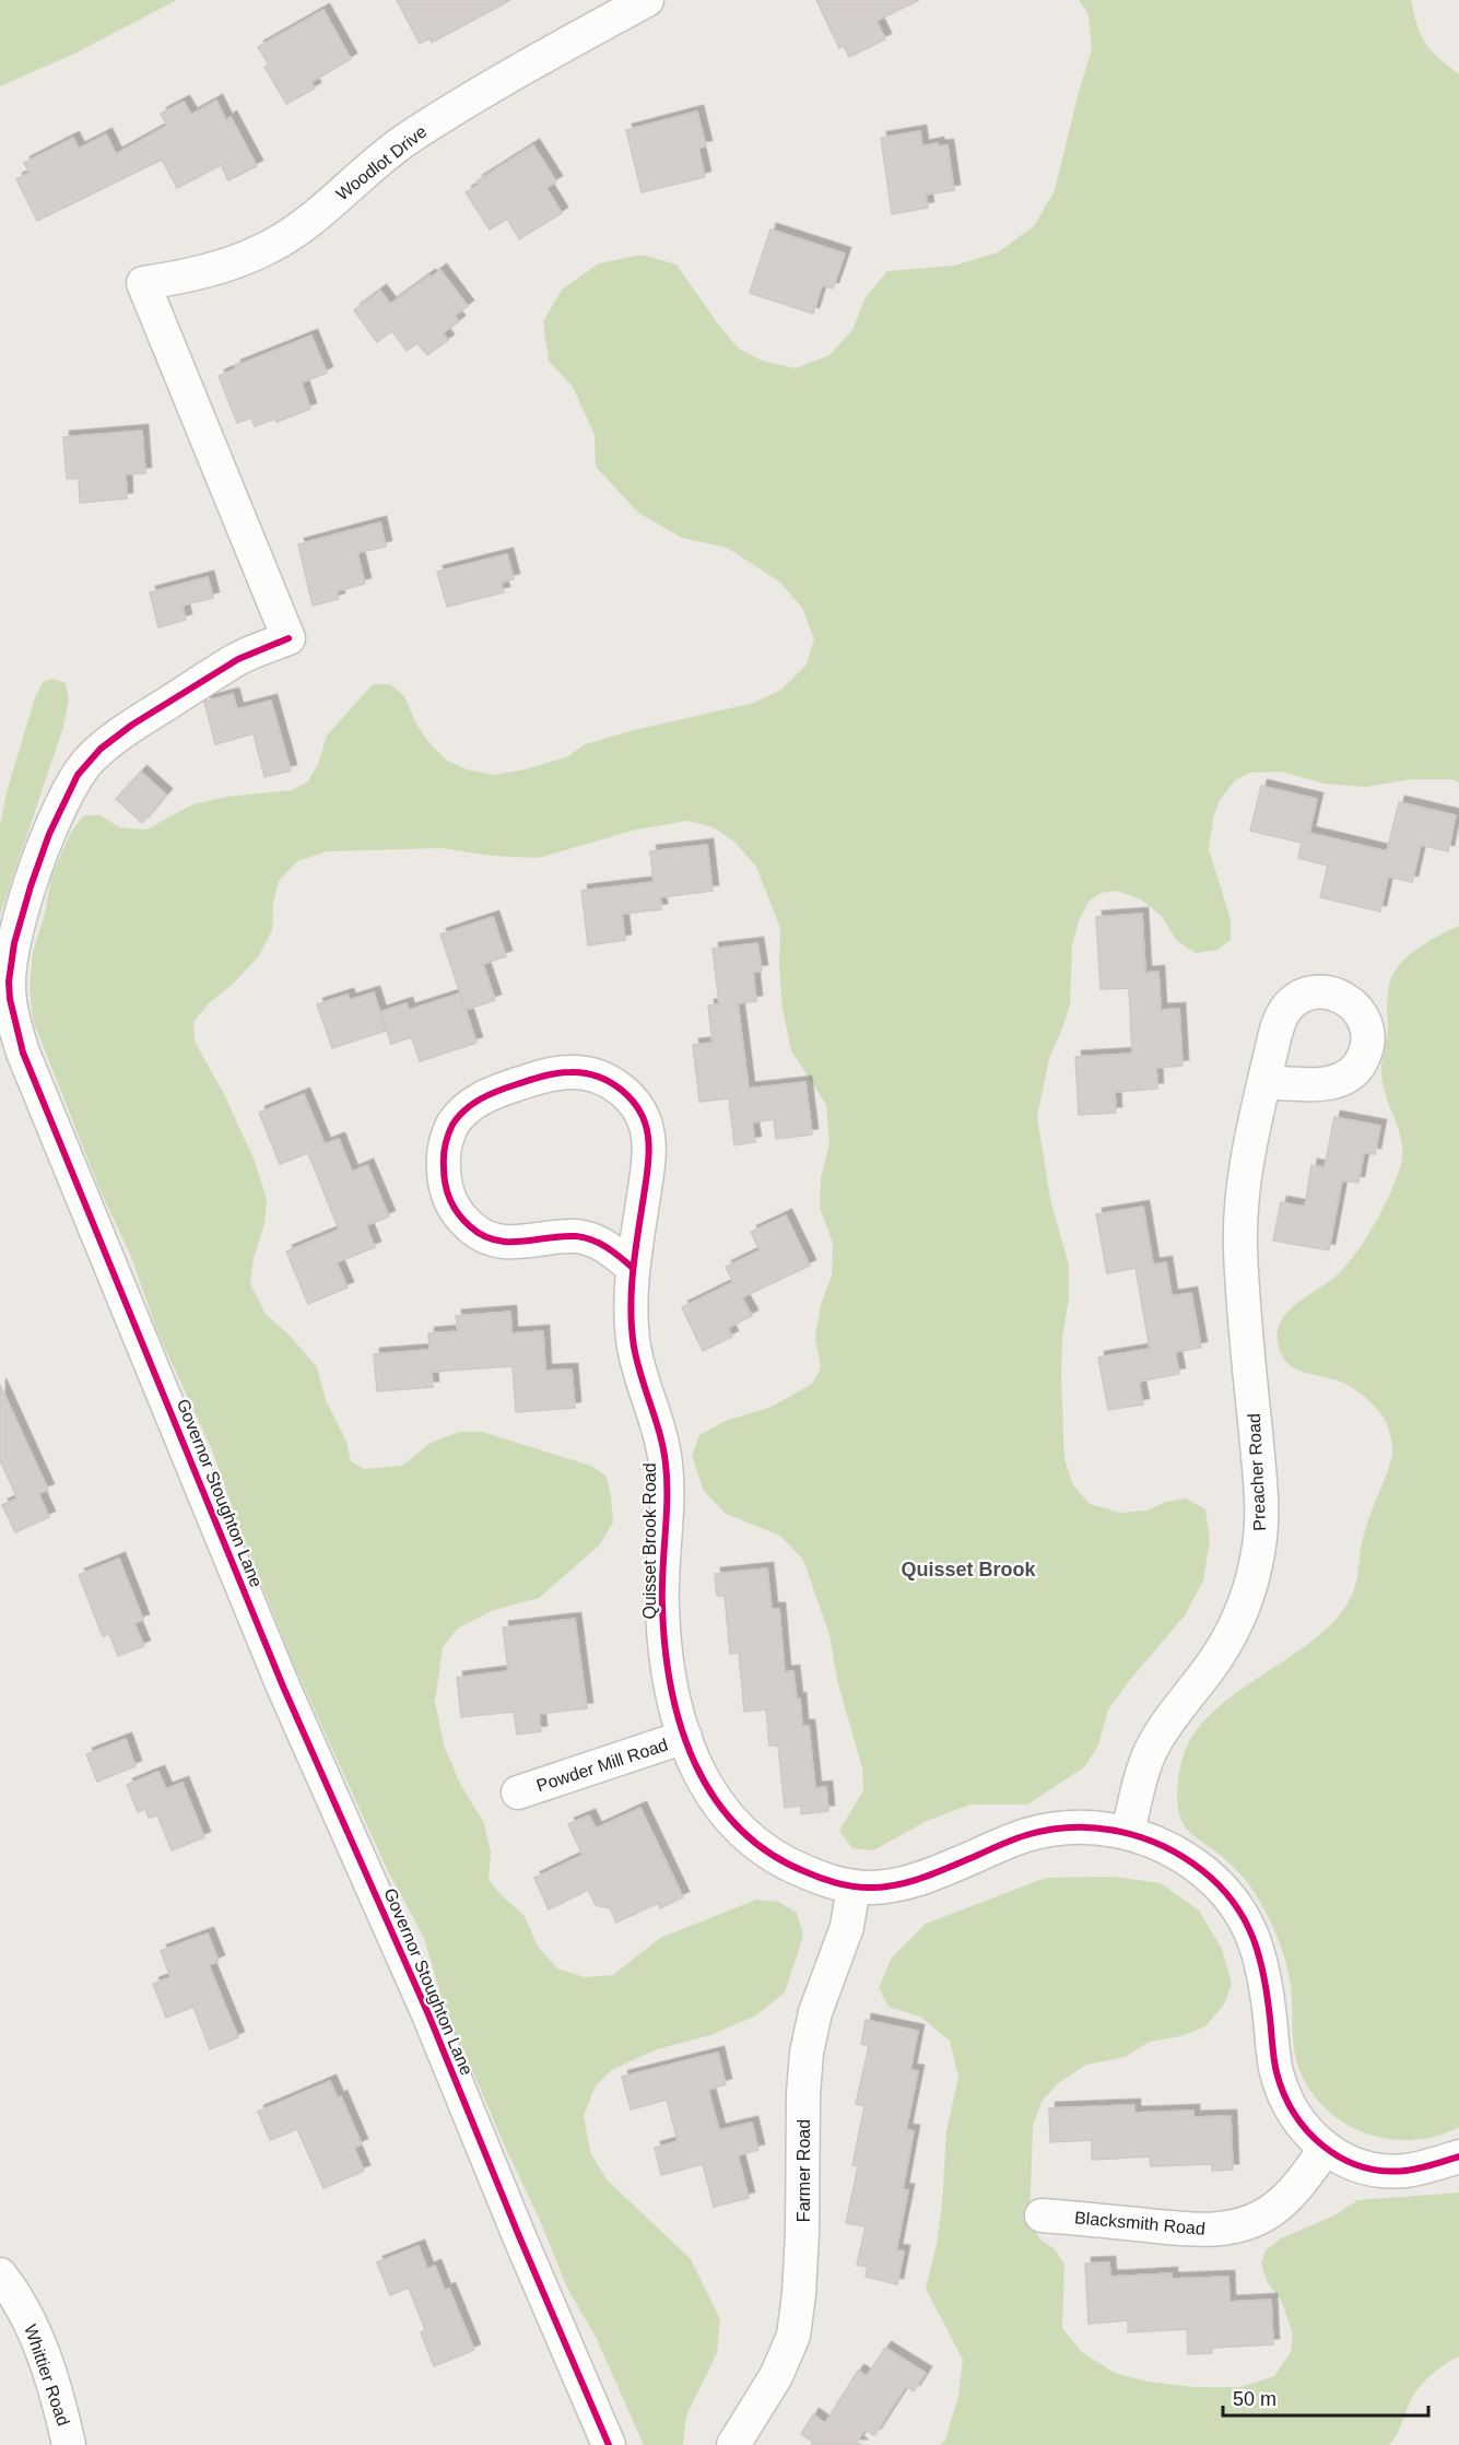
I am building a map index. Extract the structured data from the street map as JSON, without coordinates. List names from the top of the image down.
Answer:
{
  "streets": {
    "street": [
      "Woodlot Drive",
      "Preacher Road",
      "Governor Stoughton Lane",
      "Quisset Brook Road",
      "Powder Mill Road",
      "Farmer Road",
      "Blacksmith Road",
      "Whittier Road"
    ]
  },
  "crossings": [
    ["Woodlot Drive", "Governor Stoughton Lane"],
    ["Preacher Road", "Quisset Brook Road"],
    ["Quisset Brook Road", "Powder Mill Road"],
    ["Quisset Brook Road", "Farmer Road"],
    ["Quisset Brook Road", "Blacksmith Road"]
  ],
  "districts": ["Quisset Brook"],
  "scale_bar": "50 m"
}
